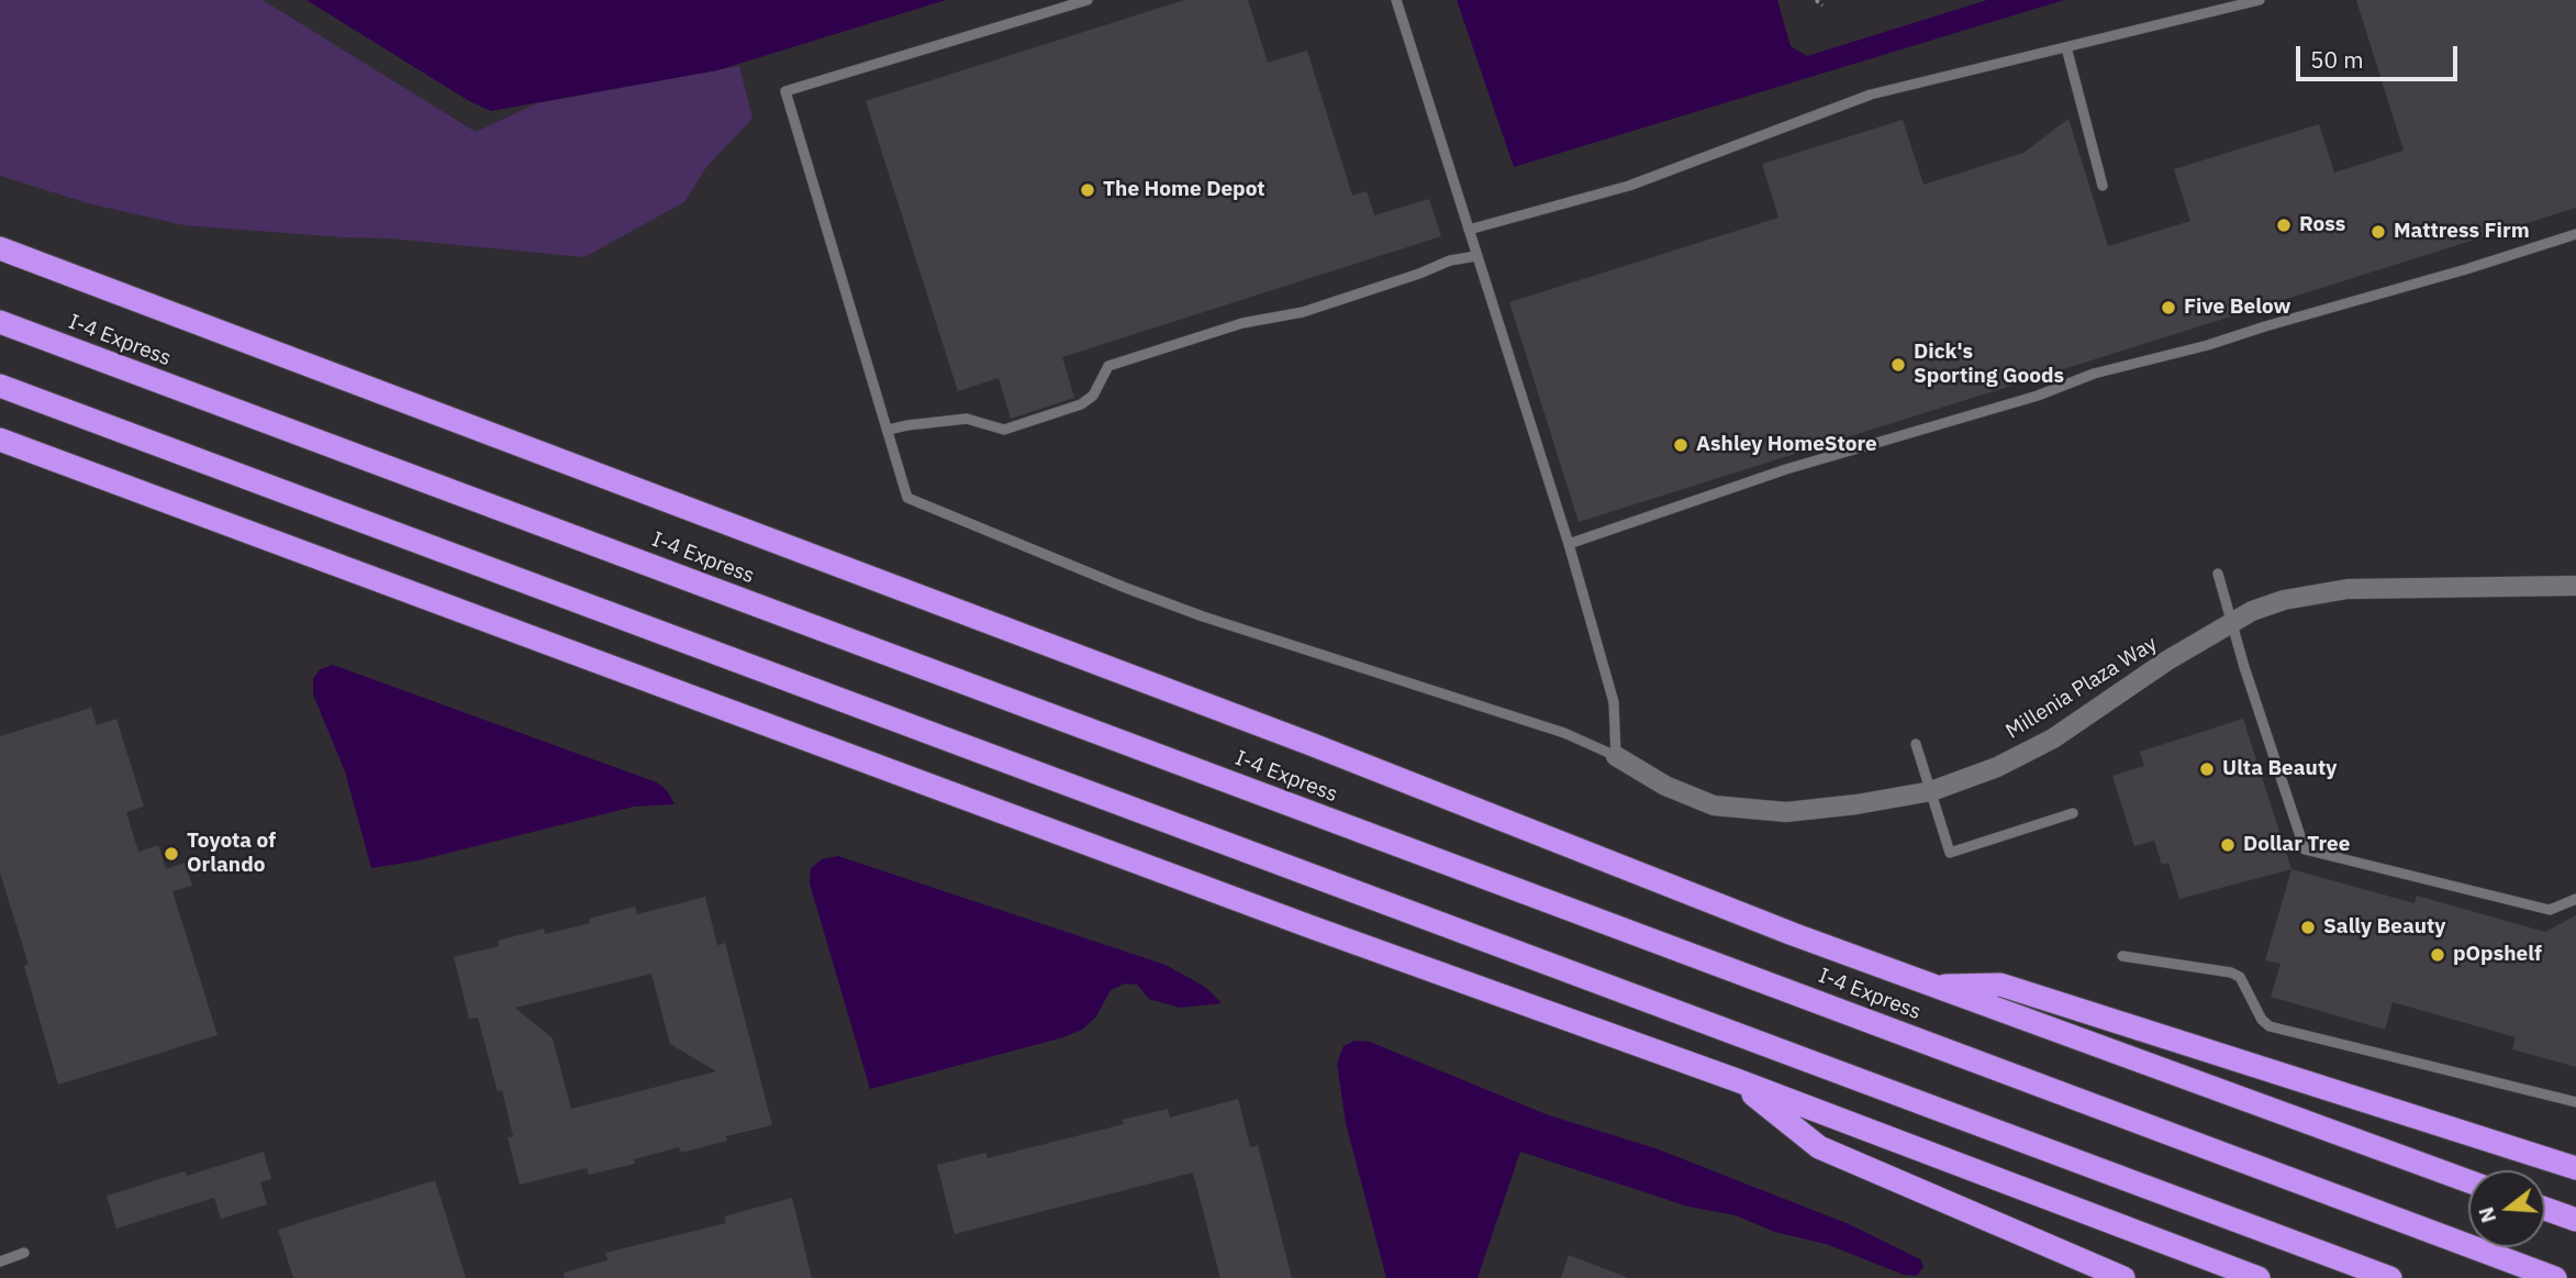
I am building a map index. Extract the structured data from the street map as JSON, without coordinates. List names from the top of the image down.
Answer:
{
  "streets": {
    "highway": ["I-4 Express"],
    "street": ["Millenia Plaza Way"]
  },
  "places": [
    "The Home Depot",
    "Ross",
    "Mattress Firm",
    "Five Below",
    "Dick's Sporting Goods",
    "Ashley HomeStore",
    "Ulta Beauty",
    "Dollar Tree",
    "Toyota of Orlando",
    "Sally Beauty",
    "pOpshelf"
  ],
  "scale_bar": "50 m",
  "north": "left"
}
